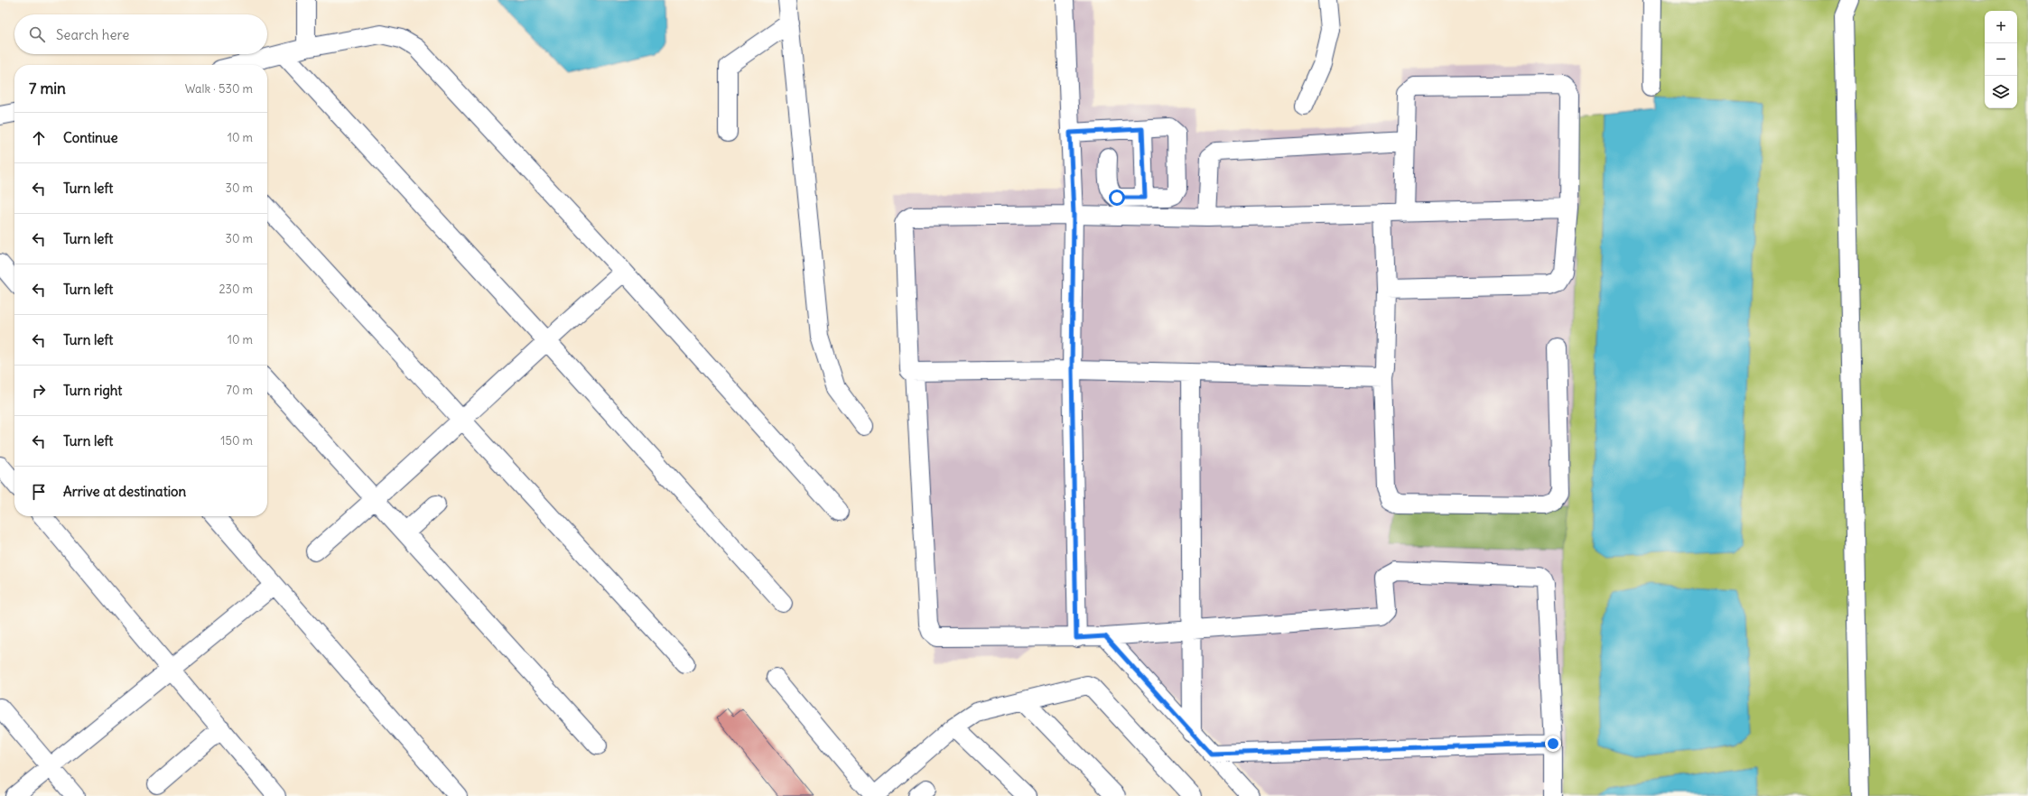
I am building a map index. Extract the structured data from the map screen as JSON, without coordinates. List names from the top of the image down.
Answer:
{
  "page": {
    "map_buttons": ["+", "−"],
    "search": "Search here",
    "heading": ["7 min", "Walk · 530 m"],
    "list": [
      ["Continue", "10 m"],
      ["Turn left", "30 m"],
      ["Turn left", "30 m"],
      ["Turn left", "230 m"],
      ["Turn left", "10 m"],
      ["Turn right", "70 m"],
      ["Turn left", "150 m"],
      "Arrive at destination"
    ]
  }
}
